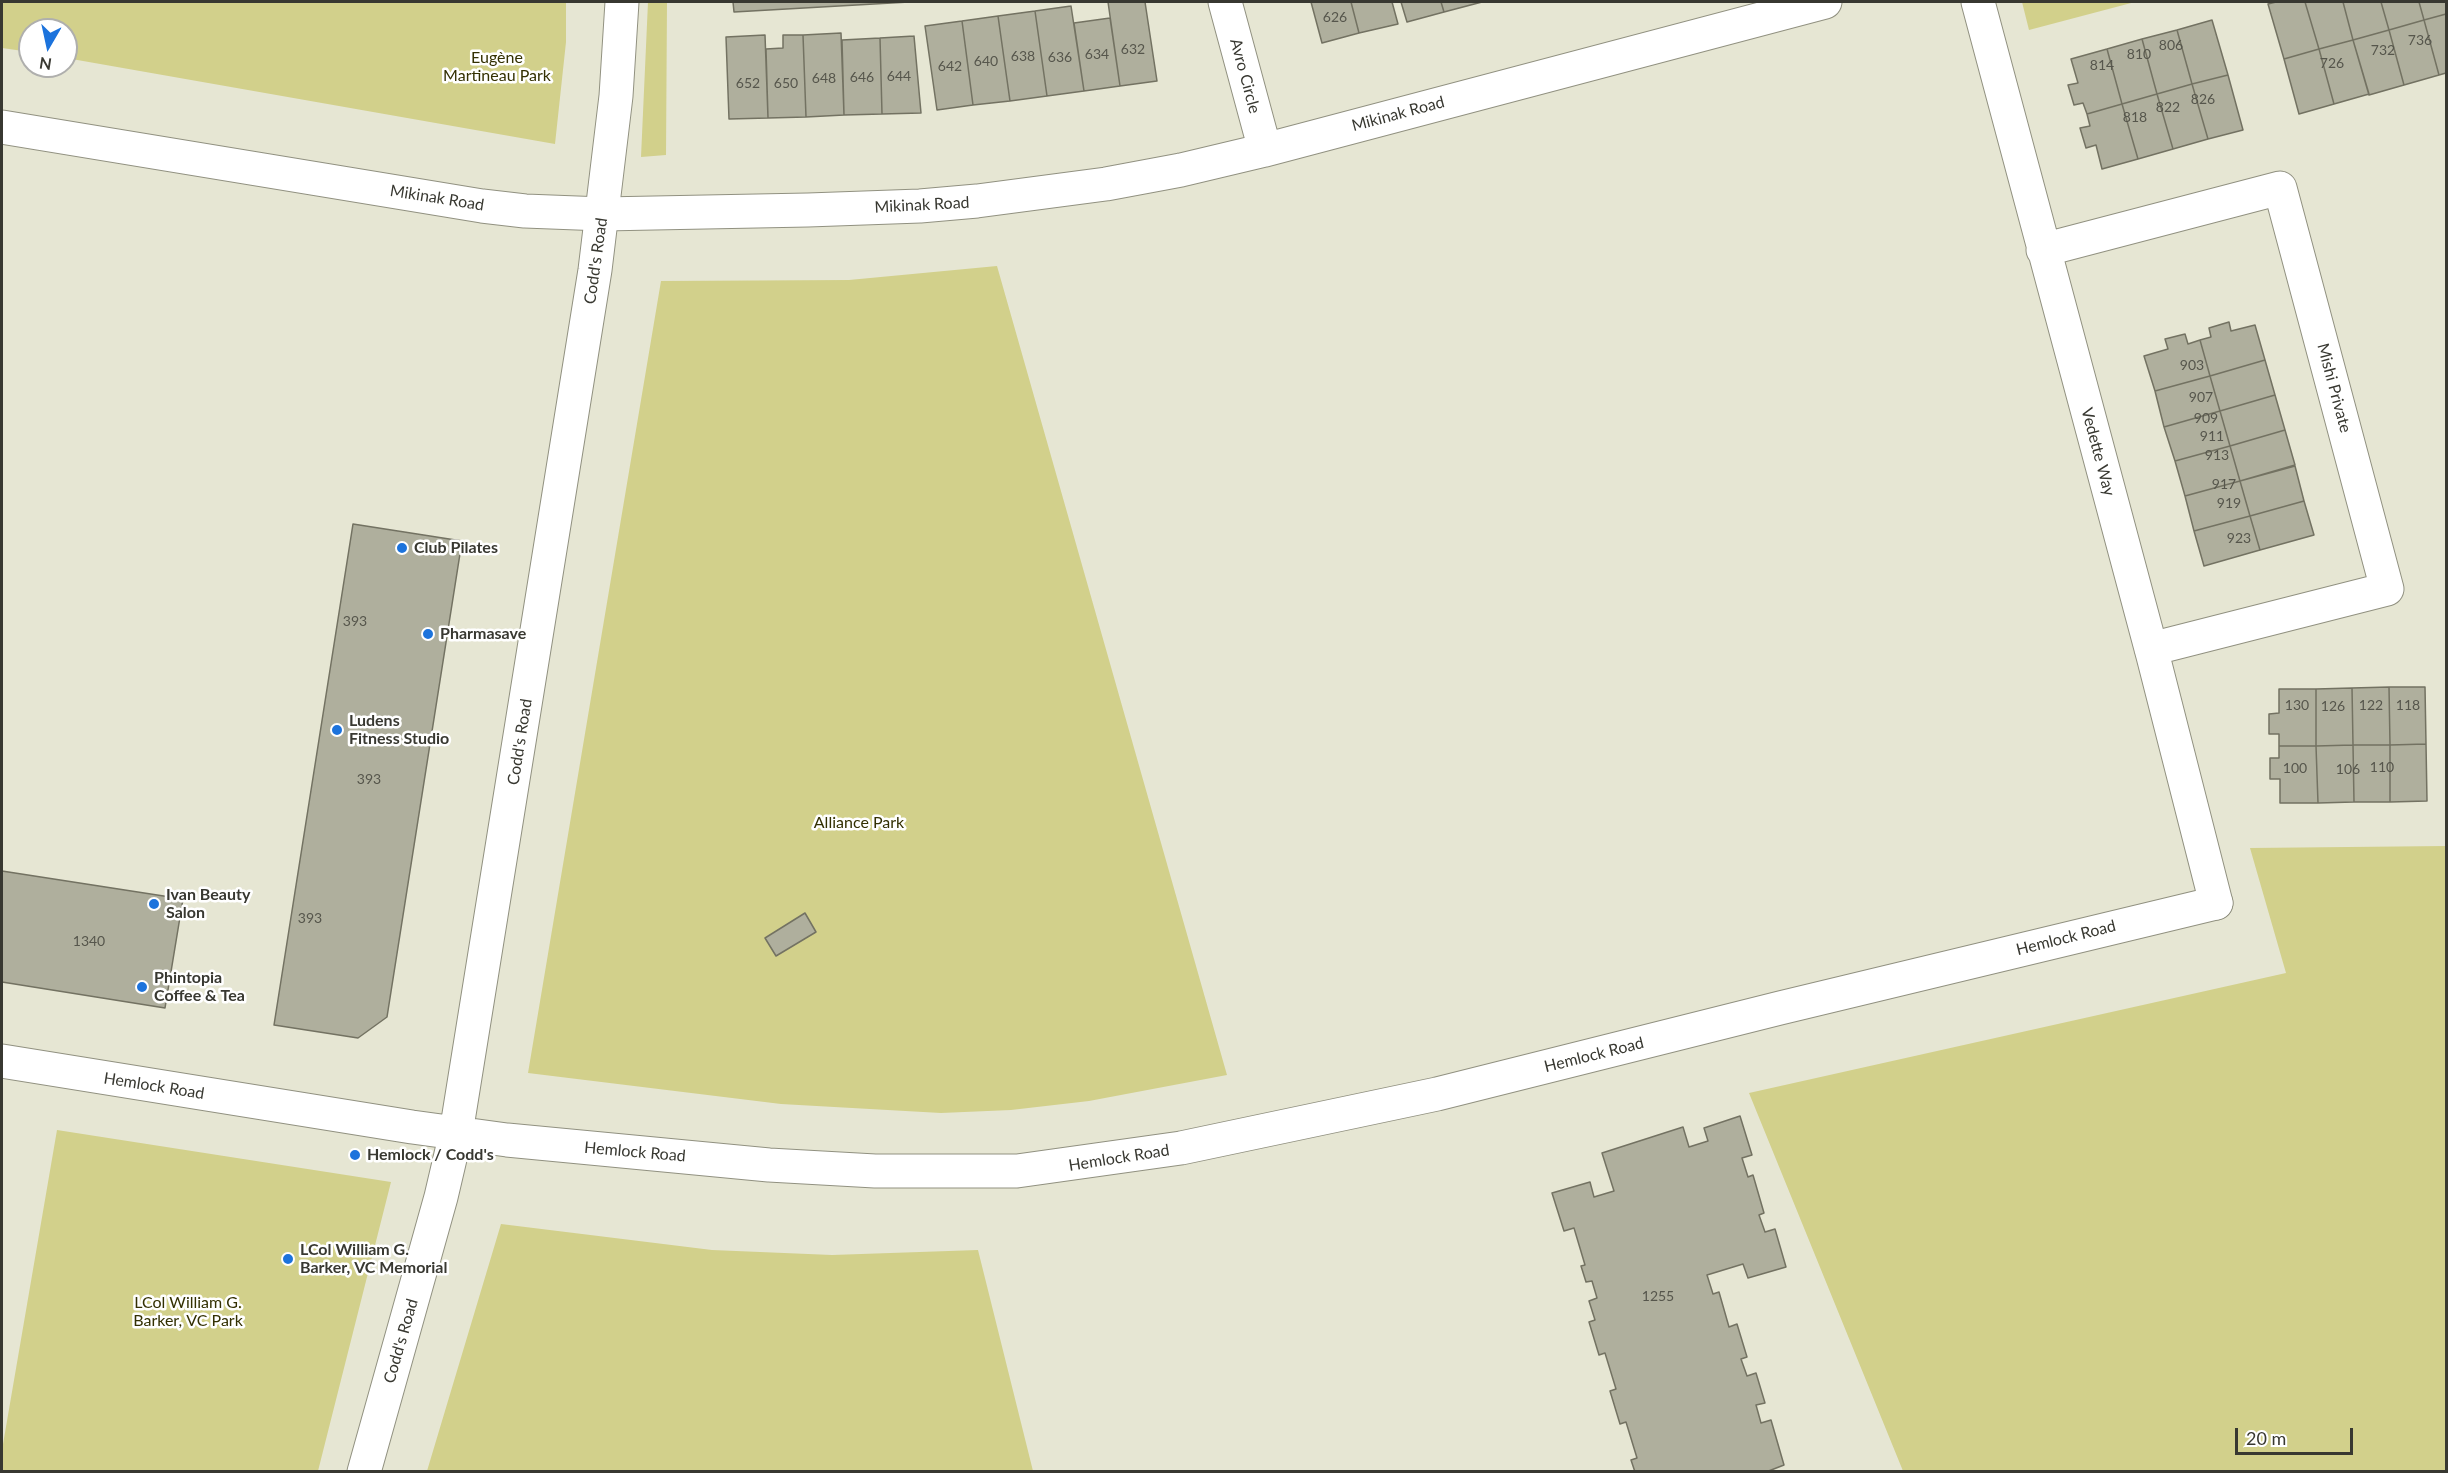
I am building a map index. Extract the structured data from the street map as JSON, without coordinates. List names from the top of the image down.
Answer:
{
  "streets": {
    "street": [
      "Avro Circle",
      "Mikinak Road",
      "Codd's Road",
      "Mishi Private",
      "Vedette Way",
      "Hemlock Road"
    ]
  },
  "crossings": [
    ["Avro Circle", "Mikinak Road"],
    ["Mikinak Road", "Codd's Road"],
    ["Codd's Road", "Hemlock Road"],
    ["Mishi Private", "Vedette Way"],
    ["Vedette Way", "Hemlock Road"]
  ],
  "parks": ["Eugène Martineau Park", "Alliance Park", "LCol William G. Barker, VC Park"],
  "places": [
    "Club Pilates",
    "Pharmasave",
    "Ludens Fitness Studio",
    "Ivan Beauty Salon",
    "Phintopia Coffee & Tea",
    "Hemlock / Codd's",
    "LCol William G. Barker, VC Memorial"
  ],
  "house_numbers": [
    "626",
    "736",
    "806",
    "632",
    "732",
    "634",
    "810",
    "638",
    "636",
    "640",
    "726",
    "814",
    "642",
    "644",
    "646",
    "648",
    "652",
    "650",
    "826",
    "822",
    "818",
    "903",
    "907",
    "909",
    "911",
    "913",
    "917",
    "919",
    "923",
    "393",
    "130",
    "122",
    "118",
    "126",
    "110",
    "100",
    "106",
    "393",
    "393",
    "1340",
    "1255"
  ],
  "scale_bar": "20 m",
  "north": "bottom"
}
